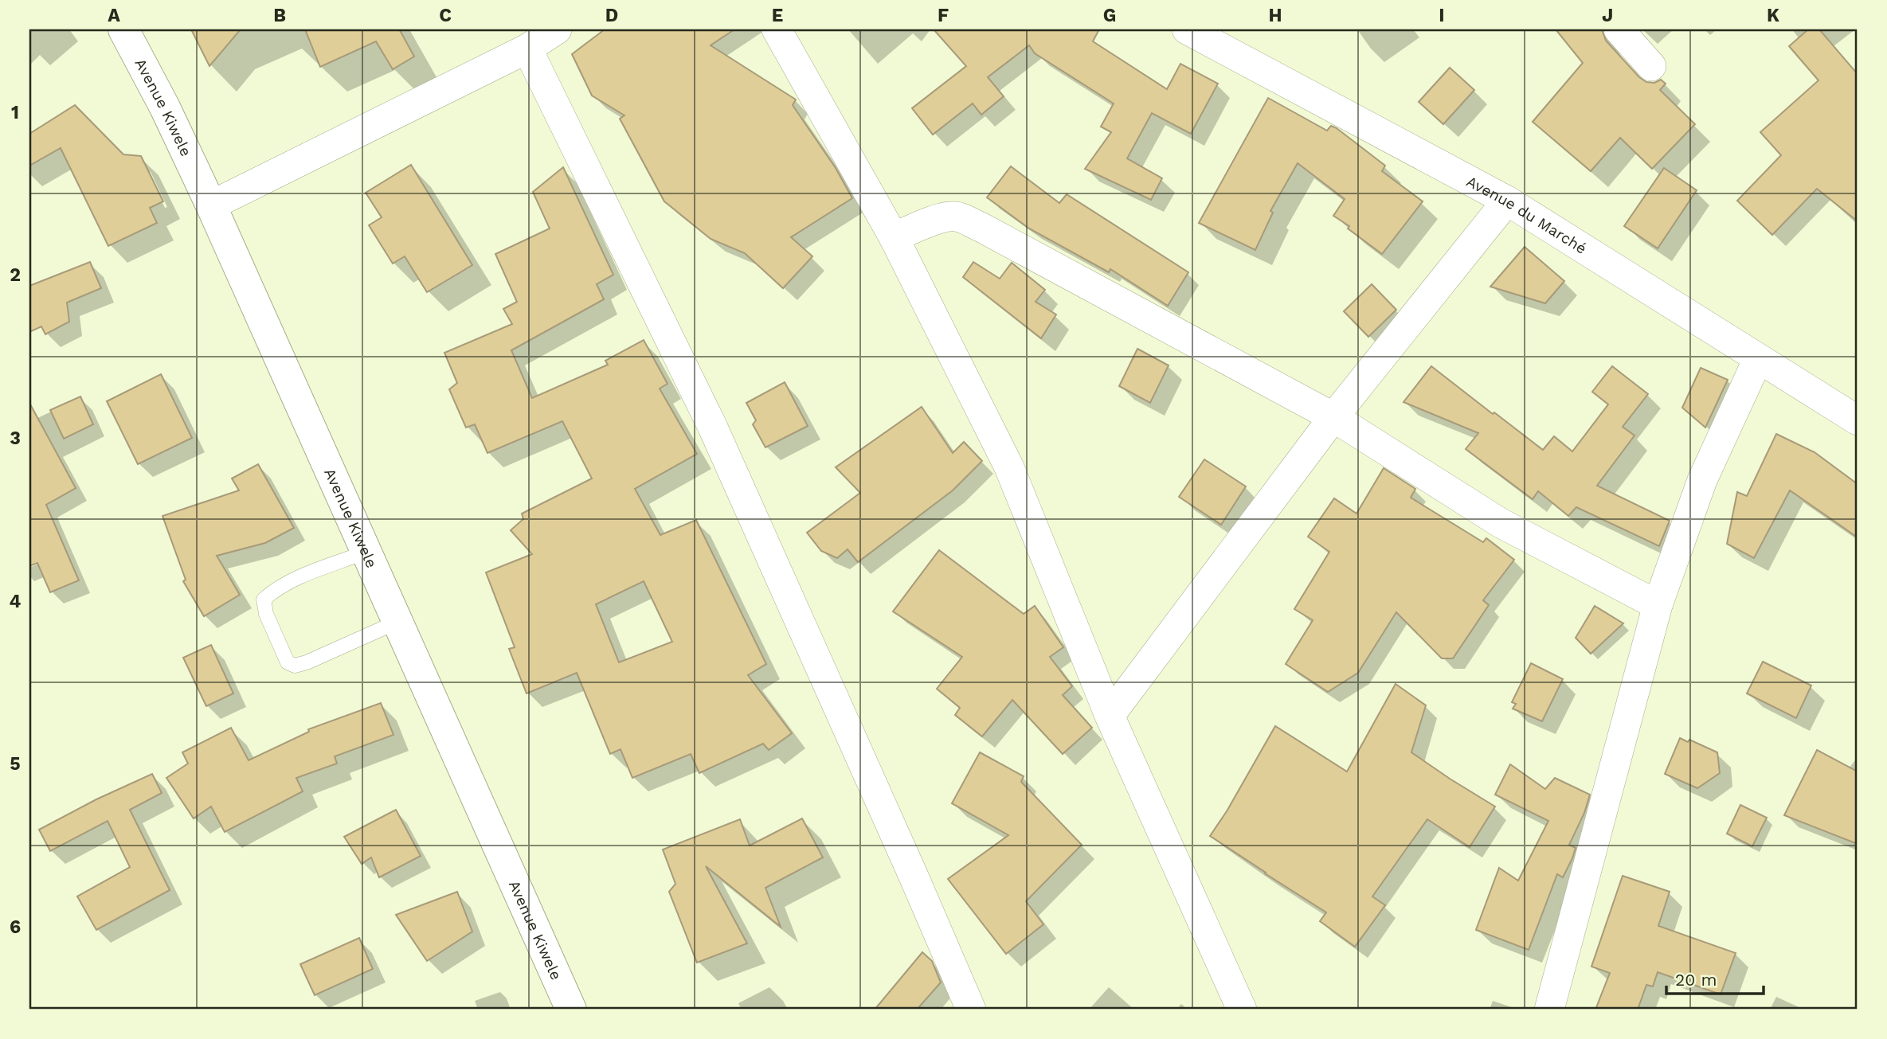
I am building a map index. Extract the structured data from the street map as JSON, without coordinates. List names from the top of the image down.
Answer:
{
  "streets": {
    "street": ["Avenue Kiwele", "Avenue du Marché"]
  },
  "scale_bar": "20 m",
  "grid": {
    "columns": [
      "A",
      "B",
      "C",
      "D",
      "E",
      "F",
      "G",
      "H",
      "I",
      "J",
      "K"
    ],
    "rows": [
      "1",
      "2",
      "3",
      "4",
      "5",
      "6"
    ]
  }
}
